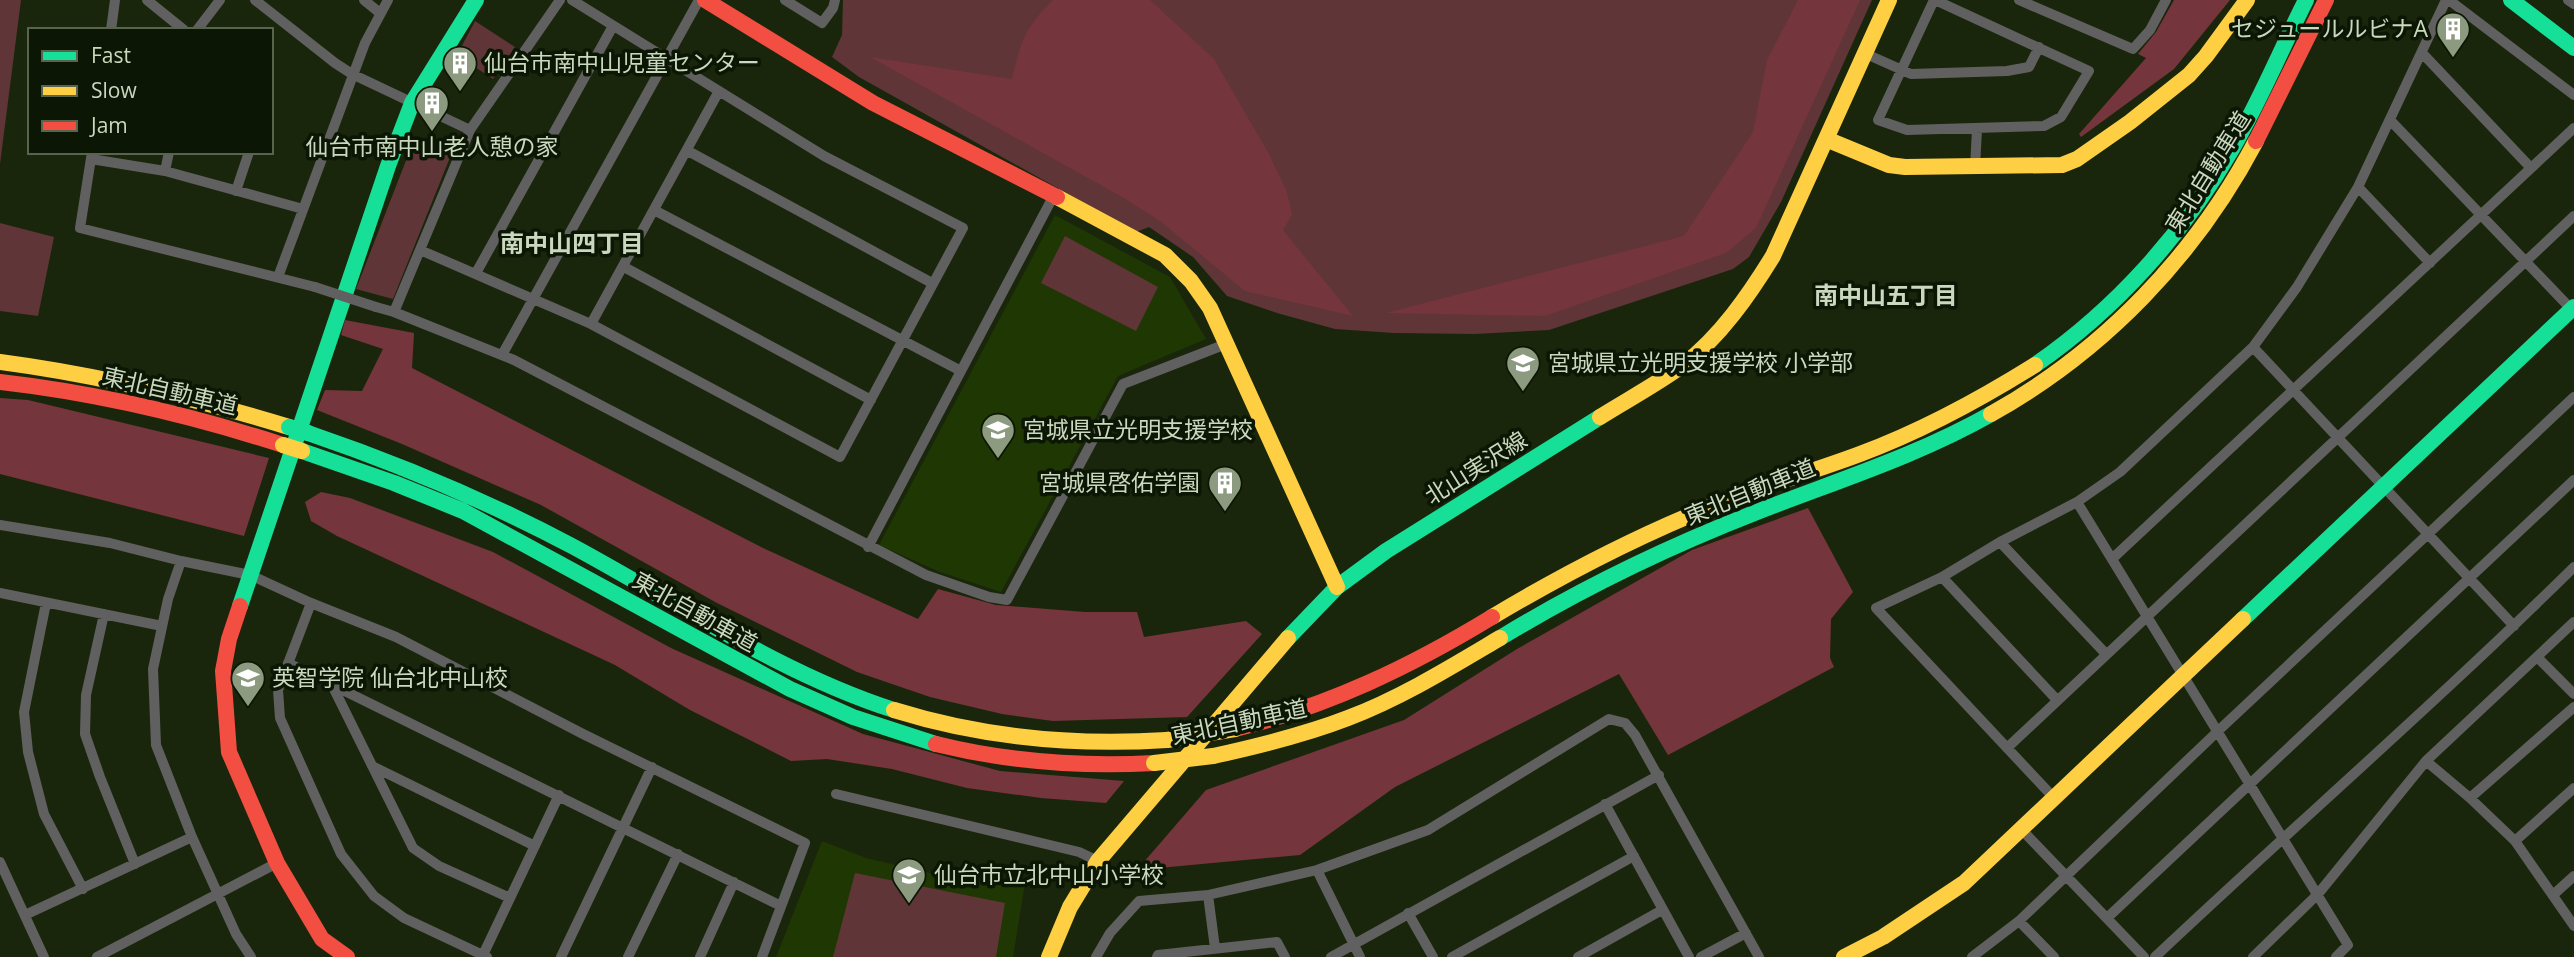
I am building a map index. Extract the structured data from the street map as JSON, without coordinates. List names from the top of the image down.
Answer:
{
  "streets": {
    "main road": ["東北自動車道", "北山実沢線"]
  },
  "districts": ["南中山四丁目", "南中山五丁目"],
  "places": {
    "building": [
      "セジュールルビナA",
      "仙台市南中山児童センター",
      "仙台市南中山老人憩の家",
      "宮城県啓佑学園"
    ],
    "school or university": [
      "宮城県立光明支援学校 小学部",
      "宮城県立光明支援学校",
      "英智学院 仙台北中山校",
      "仙台市立北中山小学校"
    ]
  },
  "legend": ["Fast", "Slow", "Jam"]
}
